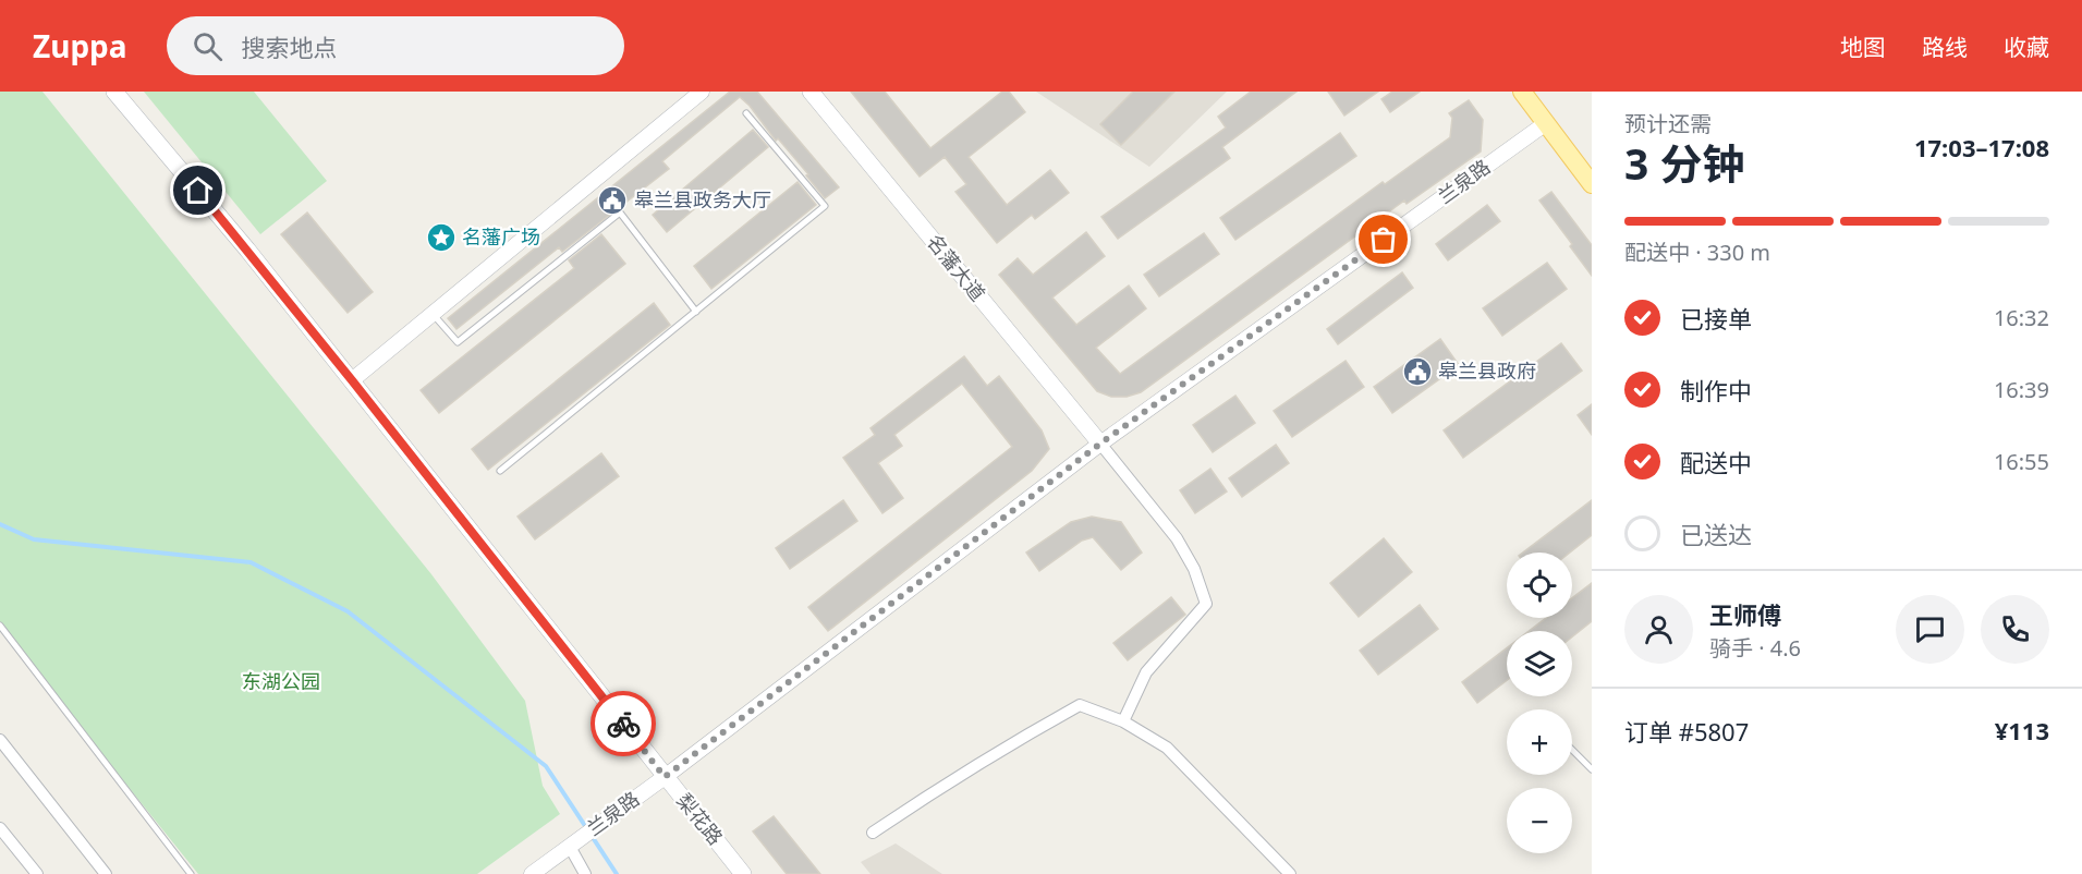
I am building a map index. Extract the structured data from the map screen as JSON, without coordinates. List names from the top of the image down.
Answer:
{
  "streets": {
    "main road": ["名藩大道", "梨花路"],
    "street": ["兰泉路"]
  },
  "crossings": [
    ["兰泉路", "名藩大道"],
    ["兰泉路", "梨花路"]
  ],
  "parks": ["东湖公园"],
  "places": {
    "public building": ["皋兰县政务大厅", "皋兰县政府"],
    "place": ["名藩广场"]
  },
  "page": {
    "header": "Zuppa",
    "search": "搜索地点",
    "nav": ["地图", "路线", "收藏"],
    "heading": ["3 分钟", "预计还需", "17:03–17:08"],
    "panel": [
      "王师傅",
      "骑手 · 4.6",
      "订单 #5807",
      "¥113"
    ],
    "bar": "配送中 · 330 m",
    "list": [
      ["已接单", "16:32"],
      ["制作中", "16:39"],
      ["配送中", "16:55"],
      "已送达"
    ],
    "map_buttons": ["+", "−"]
  }
}
